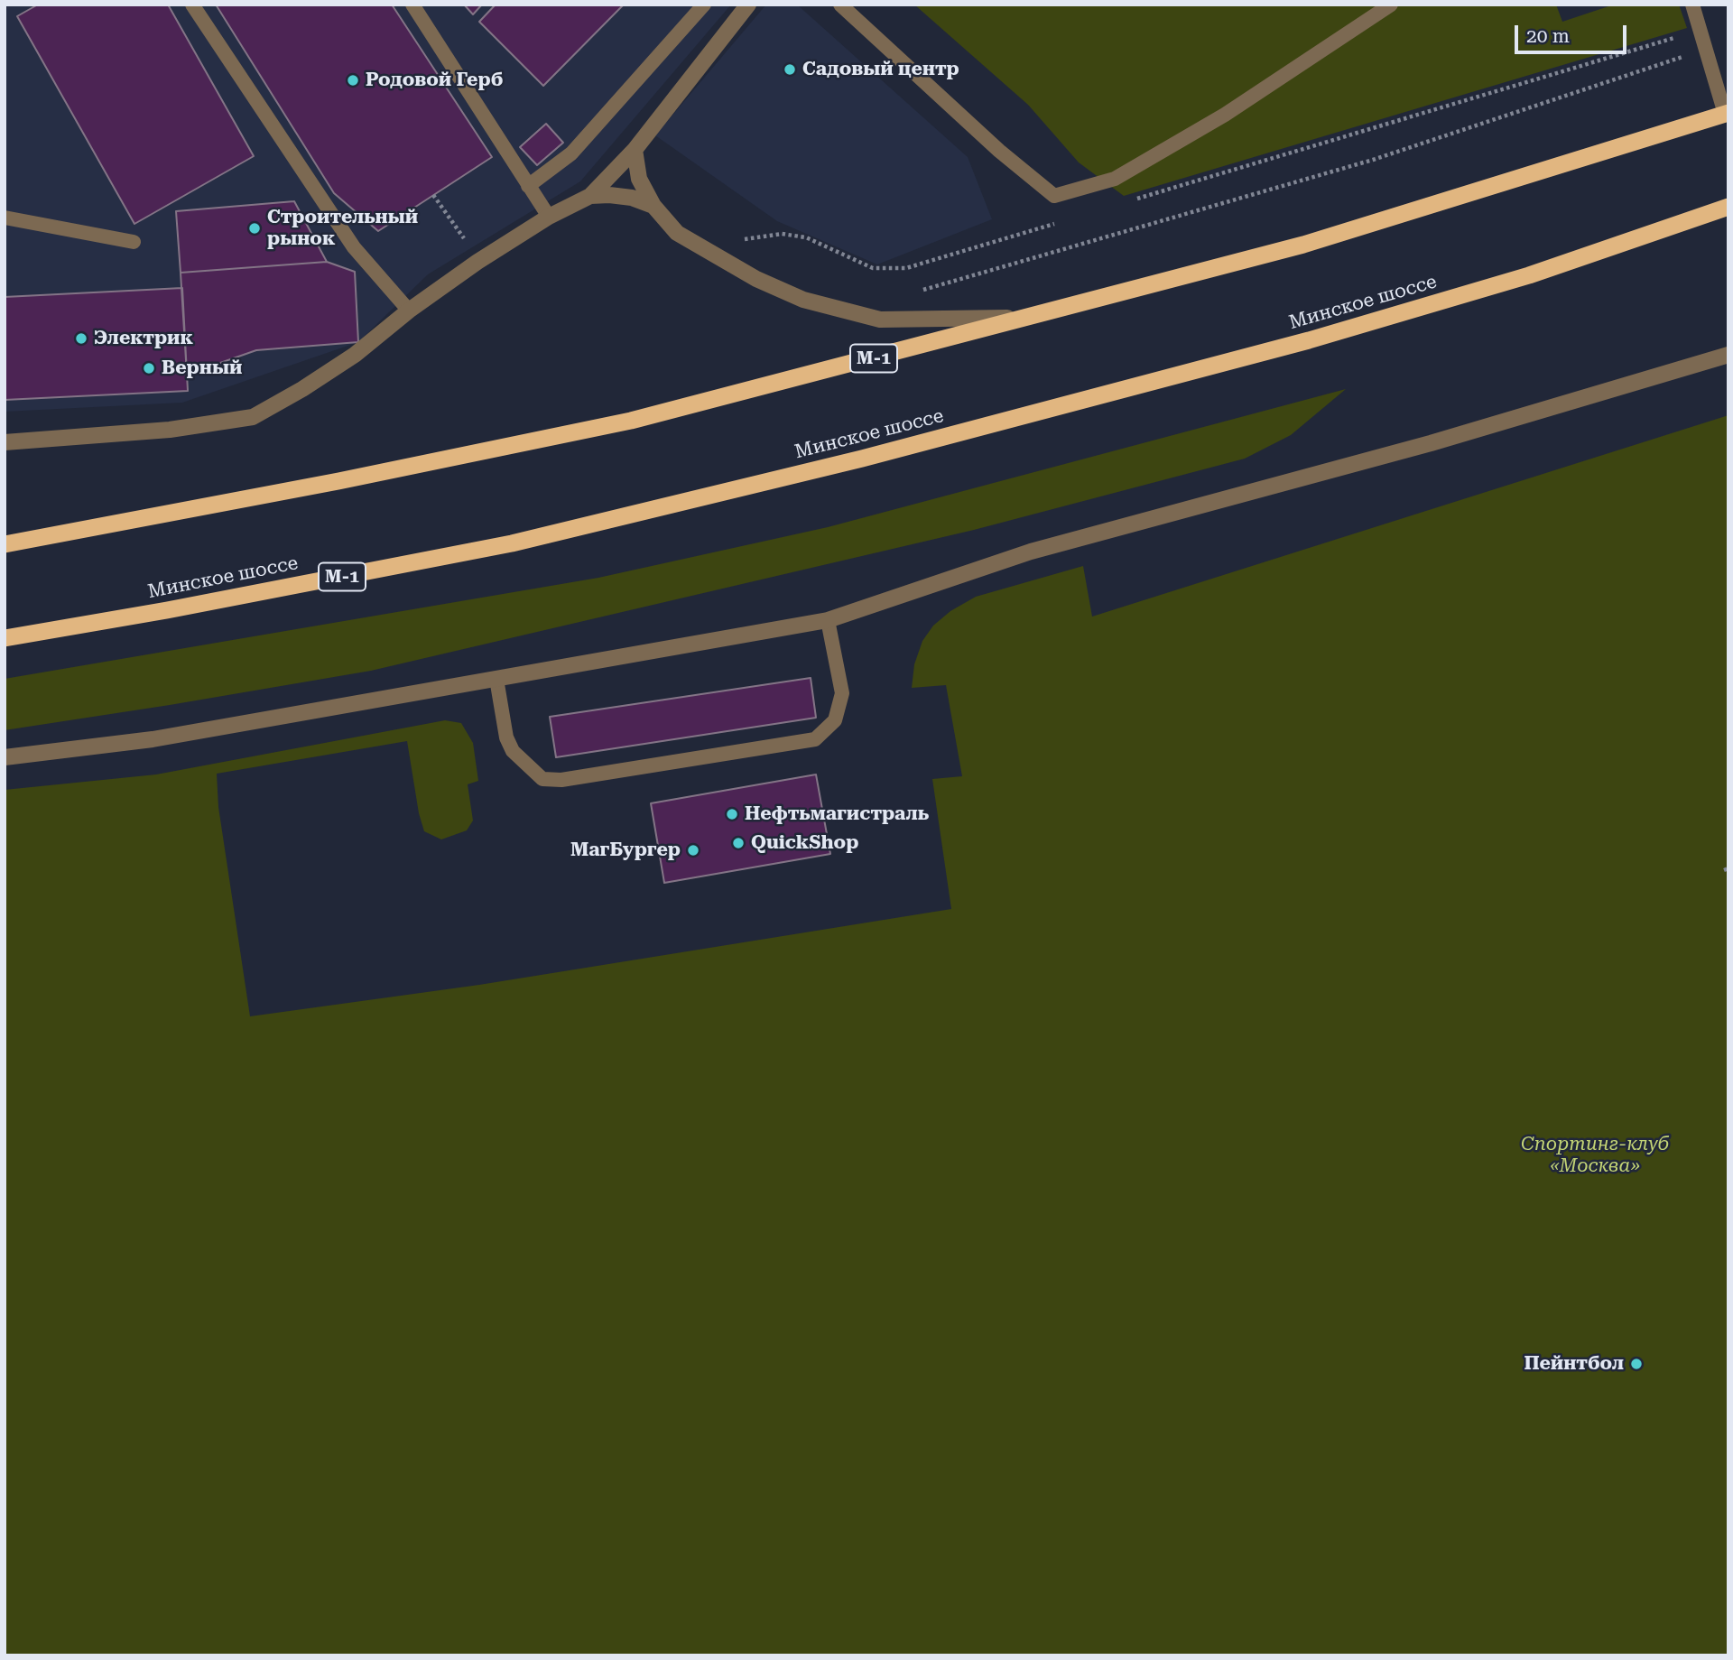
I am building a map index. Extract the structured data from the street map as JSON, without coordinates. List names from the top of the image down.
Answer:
{
  "streets": {
    "highway": ["Минское шоссе", "М-1"]
  },
  "parks": ["Спортинг-клуб «Москва»"],
  "places": [
    "Садовый центр",
    "Родовой Герб",
    "Строительный рынок",
    "Электрик",
    "Верный",
    "Нефтьмагистраль",
    "QuickShop",
    "МагБургер",
    "Пейнтбол"
  ],
  "scale_bar": "20 m"
}
